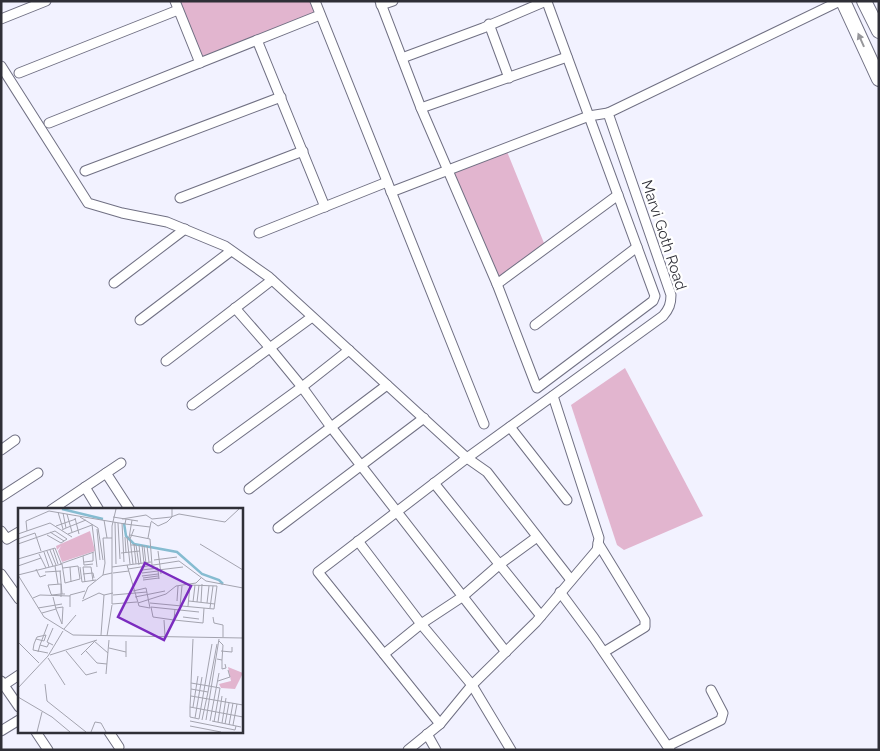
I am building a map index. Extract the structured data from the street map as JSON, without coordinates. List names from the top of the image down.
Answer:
{
  "streets": {
    "street": ["Marvi Goth Road"]
  }
}
